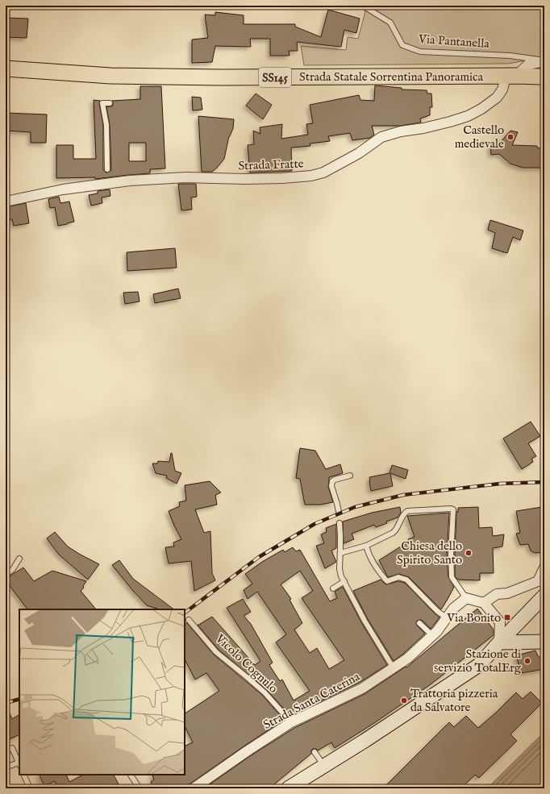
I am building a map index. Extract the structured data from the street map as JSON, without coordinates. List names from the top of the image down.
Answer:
{
  "streets": {
    "main road": ["Strada Statale Sorrentina Panoramica", "SS145"],
    "street": ["Strada Fratte", "Strada Santa Caterina"],
    "lane": ["Via Pantanella", "Vicolo Cognulo"]
  },
  "crossings": [
    ["Strada Statale Sorrentina Panoramica", "Strada Fratte"],
    ["Vicolo Cognulo", "Strada Santa Caterina"]
  ],
  "places": {
    "other": [
      "Castello medievale",
      "Chiesa dello Spirito Santo",
      "Stazione di servizio TotalErg",
      "Trattoria pizzeria da Salvatore"
    ],
    "transit": ["Via Bonito"]
  }
}
